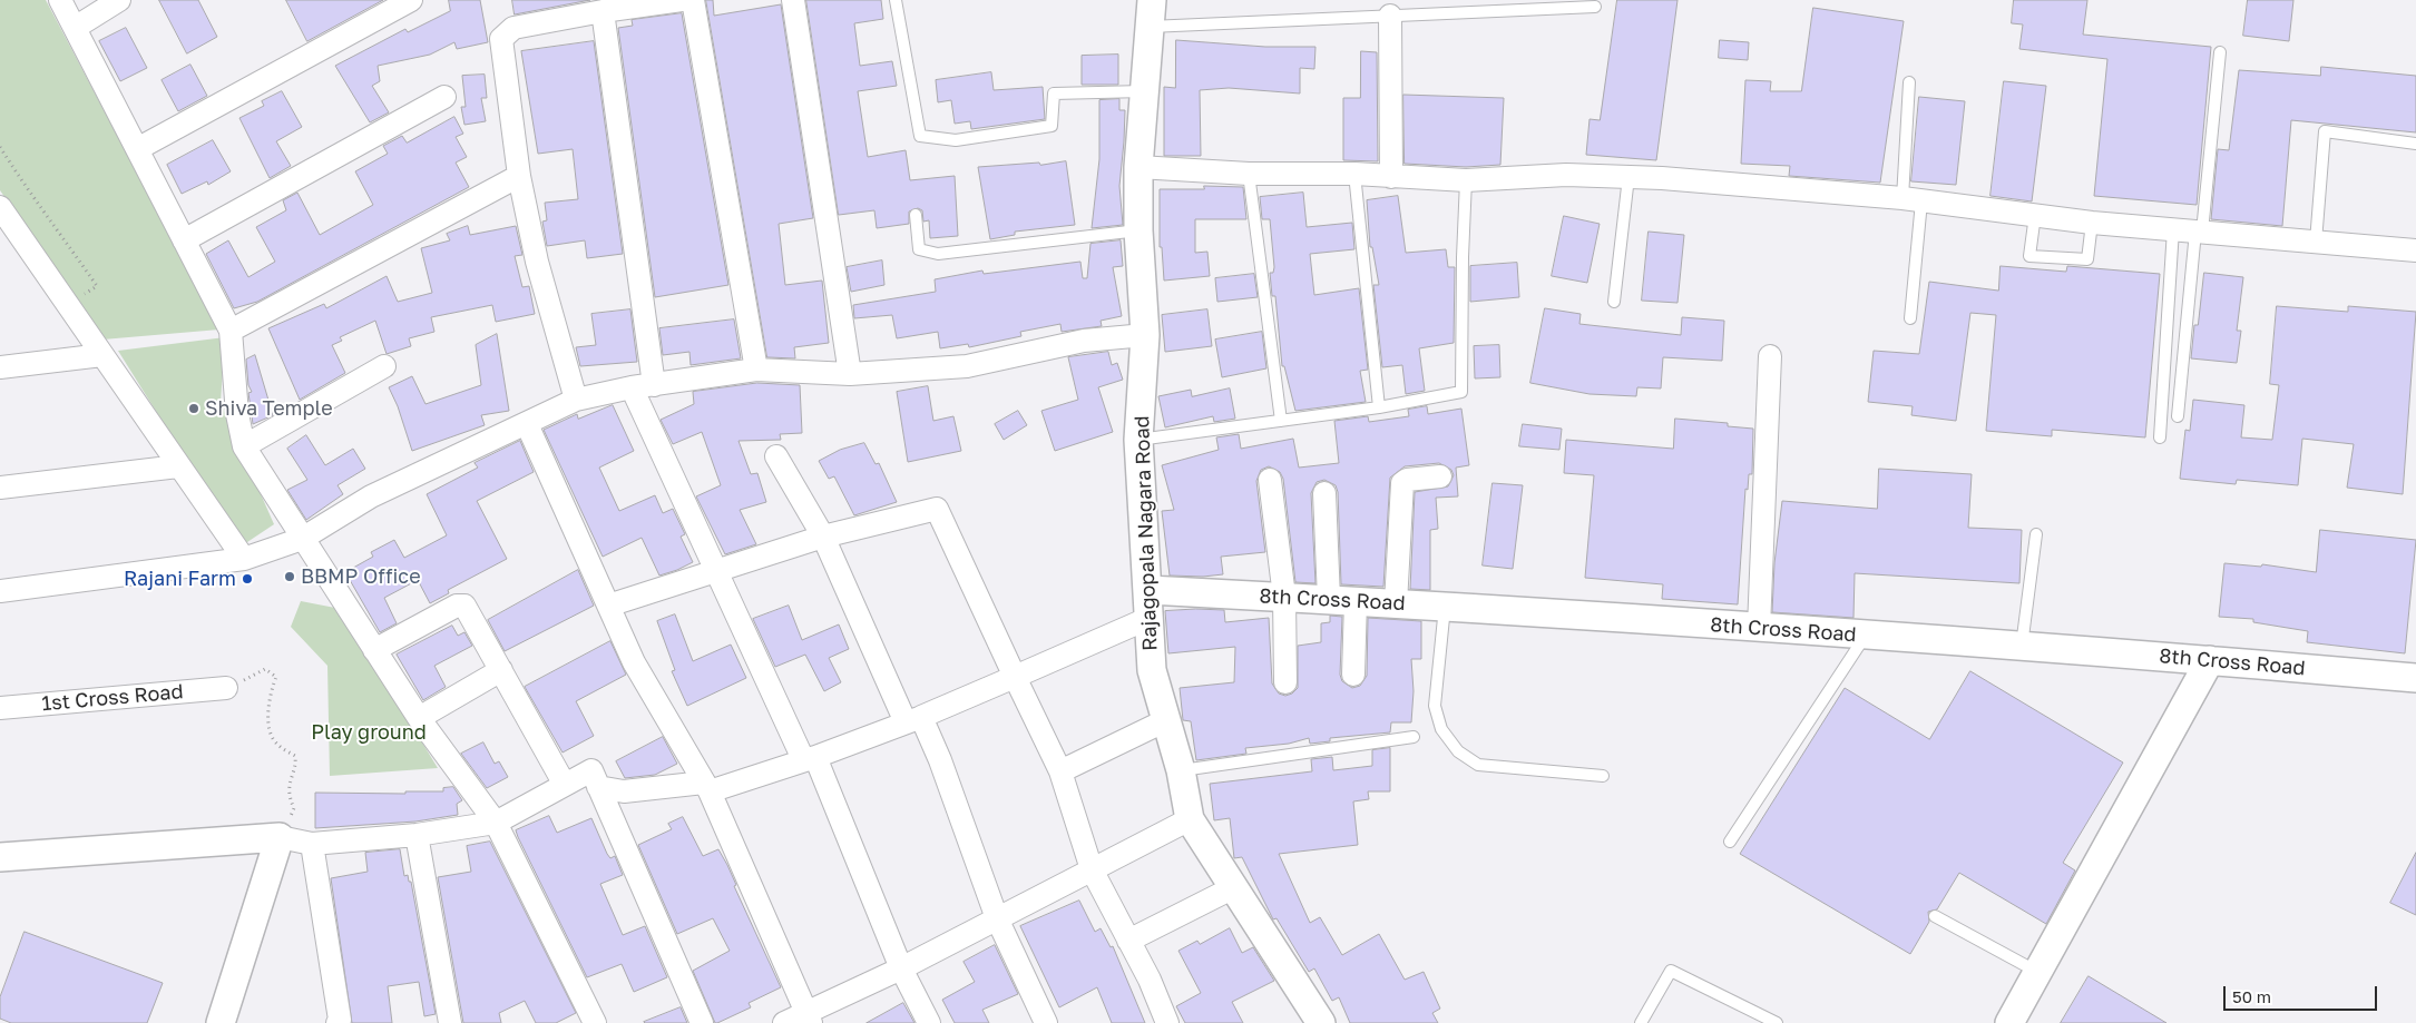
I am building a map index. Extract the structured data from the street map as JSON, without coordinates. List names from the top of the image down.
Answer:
{
  "streets": {
    "street": ["Rajagopala Nagara Road", "8th Cross Road", "1st Cross Road"]
  },
  "crossings": [
    ["Rajagopala Nagara Road", "8th Cross Road"]
  ],
  "parks": ["Play ground"],
  "places": ["Shiva Temple", "BBMP Office", "Rajani Farm"],
  "scale_bar": "50 m"
}
